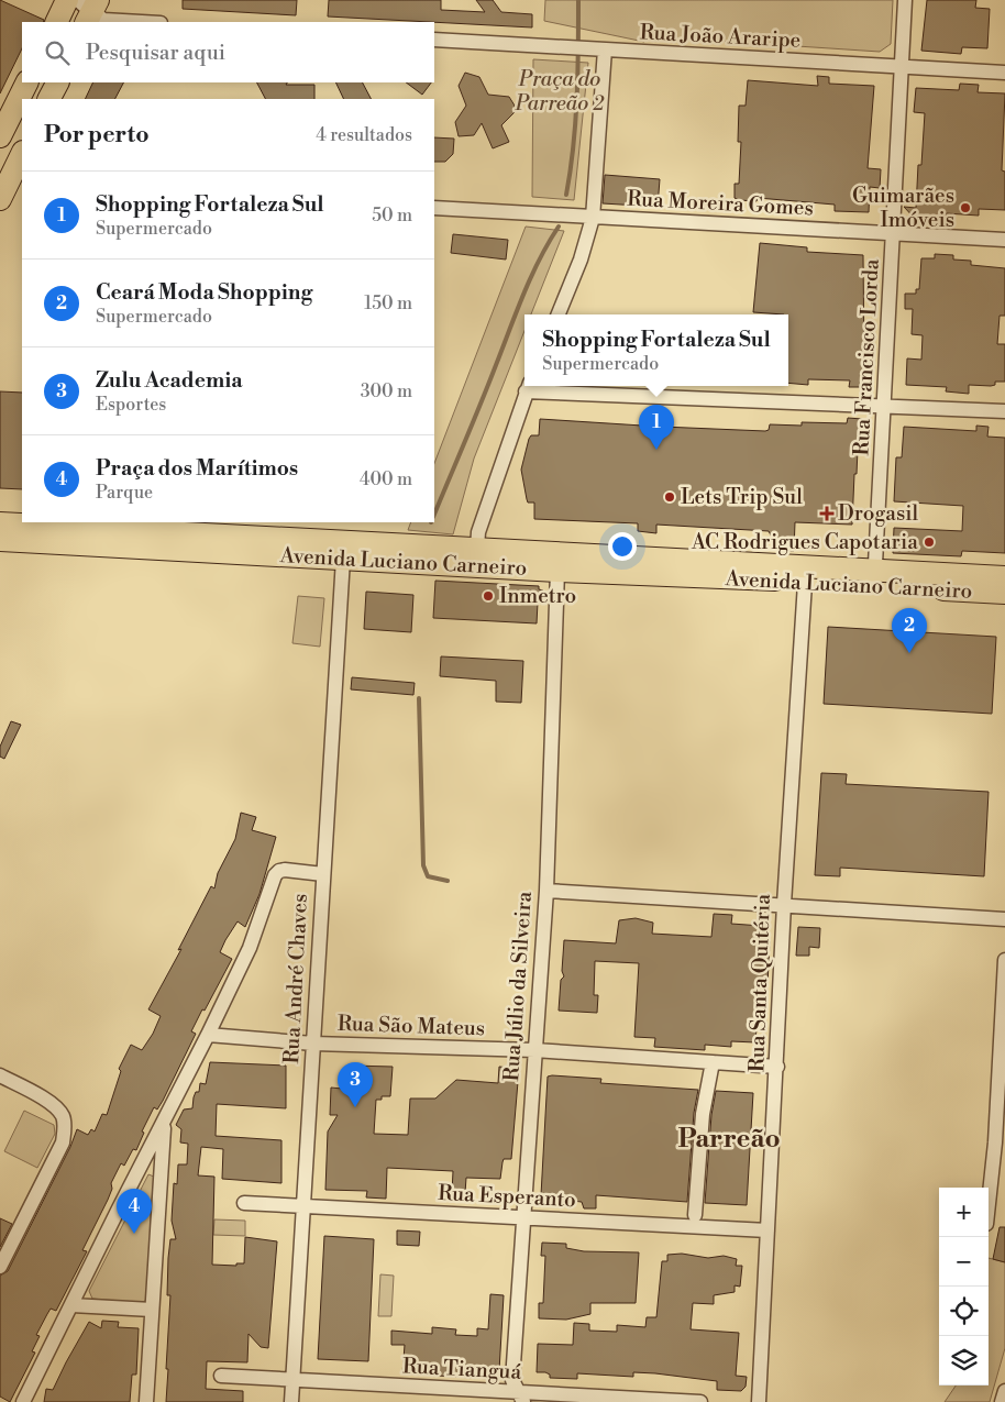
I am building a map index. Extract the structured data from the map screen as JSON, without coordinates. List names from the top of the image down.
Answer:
{
  "streets": {
    "main road": ["Avenida Luciano Carneiro"],
    "street": [
      "Rua João Araripe",
      "Rua Moreira Gomes",
      "Rua Francisco Lorda",
      "Rua André Chaves",
      "Rua Santa Quitéria",
      "Rua Júlio da Silveira",
      "Rua São Mateus",
      "Rua Esperanto",
      "Rua Tianguá"
    ]
  },
  "crossings": [
    ["Rua João Araripe", "Rua Francisco Lorda"],
    ["Rua Moreira Gomes", "Rua Francisco Lorda"],
    ["Rua Francisco Lorda", "Avenida Luciano Carneiro"],
    ["Avenida Luciano Carneiro", "Rua André Chaves"],
    ["Avenida Luciano Carneiro", "Rua Santa Quitéria"],
    ["Avenida Luciano Carneiro", "Rua Júlio da Silveira"],
    ["Rua André Chaves", "Rua São Mateus"],
    ["Rua André Chaves", "Rua Esperanto"],
    ["Rua André Chaves", "Rua Tianguá"],
    ["Rua Santa Quitéria", "Rua São Mateus"],
    ["Rua Santa Quitéria", "Rua Esperanto"],
    ["Rua Júlio da Silveira", "Rua São Mateus"],
    ["Rua Júlio da Silveira", "Rua Esperanto"],
    ["Rua Júlio da Silveira", "Rua Tianguá"]
  ],
  "districts": ["Parreão"],
  "parks": ["Praça do Parreão 2"],
  "places": {
    "other": [
      "Guimarães Imóveis",
      "Lets Trip Sul",
      "AC Rodrigues Capotaria",
      "Inmetro"
    ],
    "health": ["Drogasil"]
  },
  "page": {
    "search": "Pesquisar aqui",
    "heading": ["Por perto", "4 resultados"],
    "list": [
      {
        "mark": "1",
        "name": "Shopping Fortaleza Sul",
        "note": "Supermercado",
        "value": "50 m"
      },
      {
        "mark": "2",
        "name": "Ceará Moda Shopping",
        "note": "Supermercado",
        "value": "150 m"
      },
      {
        "mark": "3",
        "name": "Zulu Academia",
        "note": "Esportes",
        "value": "300 m"
      },
      {
        "mark": "4",
        "name": "Praça dos Marítimos",
        "note": "Parque",
        "value": "400 m"
      }
    ],
    "popup": ["Shopping Fortaleza Sul", "Supermercado"],
    "pins": [
      "1",
      "2",
      "3",
      "4"
    ],
    "map_buttons": ["+", "−"]
  }
}
